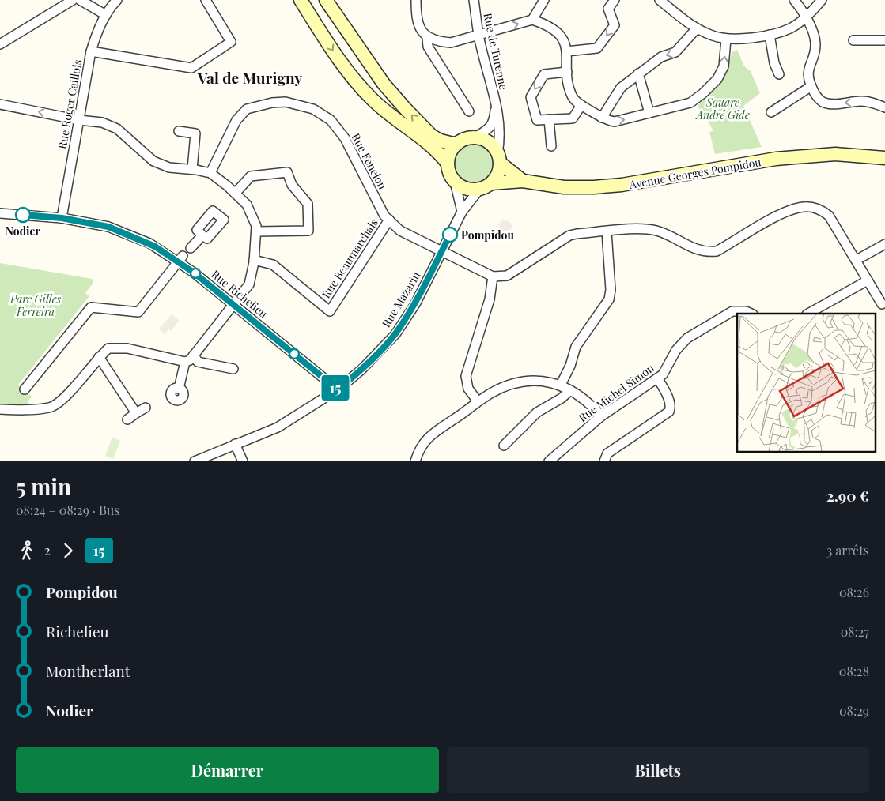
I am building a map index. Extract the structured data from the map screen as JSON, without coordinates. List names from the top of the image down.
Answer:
{
  "streets": {
    "main road": ["Avenue Georges Pompidou"],
    "street": [
      "Rue de Turenne",
      "Rue Roger Caillois",
      "Rue Fénelon",
      "Rue Beaumarchais",
      "Rue Richelieu",
      "Rue Mazarin",
      "Rue Michel Simon"
    ]
  },
  "crossings": [
    ["Rue de Turenne", "Avenue Georges Pompidou"],
    ["Rue de Turenne", "Rue Mazarin"],
    ["Rue Roger Caillois", "Rue Richelieu"],
    ["Rue Fénelon", "Rue Beaumarchais"],
    ["Rue Fénelon", "Rue Mazarin"],
    ["Avenue Georges Pompidou", "Rue Mazarin"],
    ["Rue Richelieu", "Rue Mazarin"]
  ],
  "districts": ["Val de Murigny"],
  "parks": ["Square André Gide", "Parc Gilles Ferreira"],
  "places": ["Nodier", "Pompidou"],
  "lines": ["bus line 15"],
  "page": {
    "on_map": "15",
    "heading": ["5 min", "08:24 – 08:29 · Bus", "2.90 €"],
    "legs": ["2", "15", "3 arrêts"],
    "list": [
      {
        "name": "Pompidou",
        "value": "08:26"
      },
      {
        "name": "Richelieu",
        "value": "08:27"
      },
      {
        "name": "Montherlant",
        "value": "08:28"
      },
      {
        "name": "Nodier",
        "value": "08:29"
      }
    ],
    "buttons": ["Démarrer", "Billets"]
  }
}
